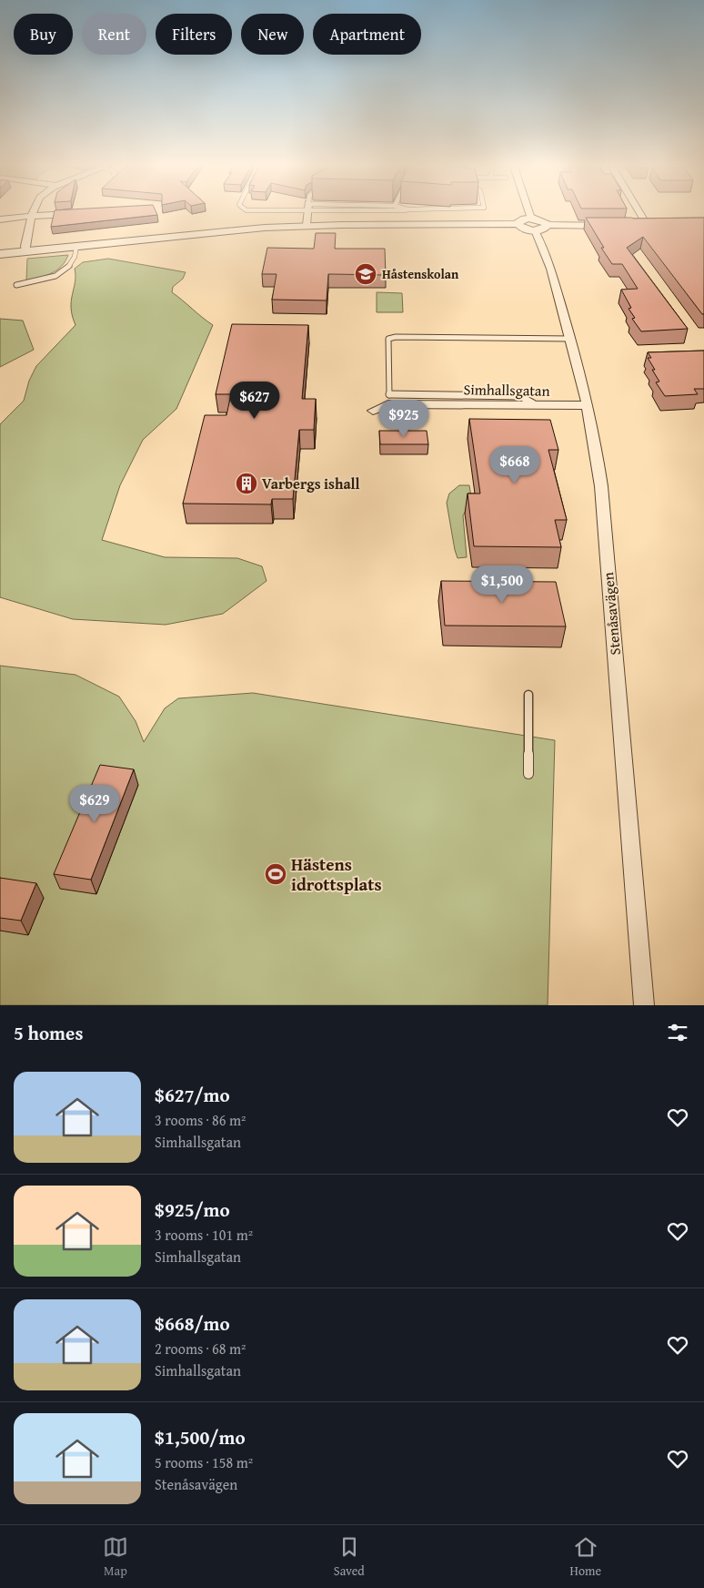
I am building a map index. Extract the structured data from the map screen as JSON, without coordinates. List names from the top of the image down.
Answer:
{
  "streets": {
    "street": ["Simhallsgatan", "Stenåsavägen"]
  },
  "crossings": [
    ["Simhallsgatan", "Stenåsavägen"]
  ],
  "places": {
    "school or university": ["Håstenskolan"],
    "building": ["Varbergs ishall"],
    "sports": ["Hästens idrottsplats"]
  },
  "page": {
    "chip": [
      "Buy",
      "Rent",
      "Filters",
      "New",
      "Apartment"
    ],
    "price": [
      "$627",
      "$925",
      "$668",
      "$1,500",
      "$629"
    ],
    "heading": "5 homes",
    "list": [
      {
        "name": "$627/mo",
        "note": "3 rooms · 86 m² · Simhallsgatan"
      },
      {
        "name": "$925/mo",
        "note": "3 rooms · 101 m² · Simhallsgatan"
      },
      {
        "name": "$668/mo",
        "note": "2 rooms · 68 m² · Simhallsgatan"
      },
      {
        "name": "$1,500/mo",
        "note": "5 rooms · 158 m² · Stenåsavägen"
      }
    ],
    "tabs": ["Map", "Saved", "Home"]
  }
}
